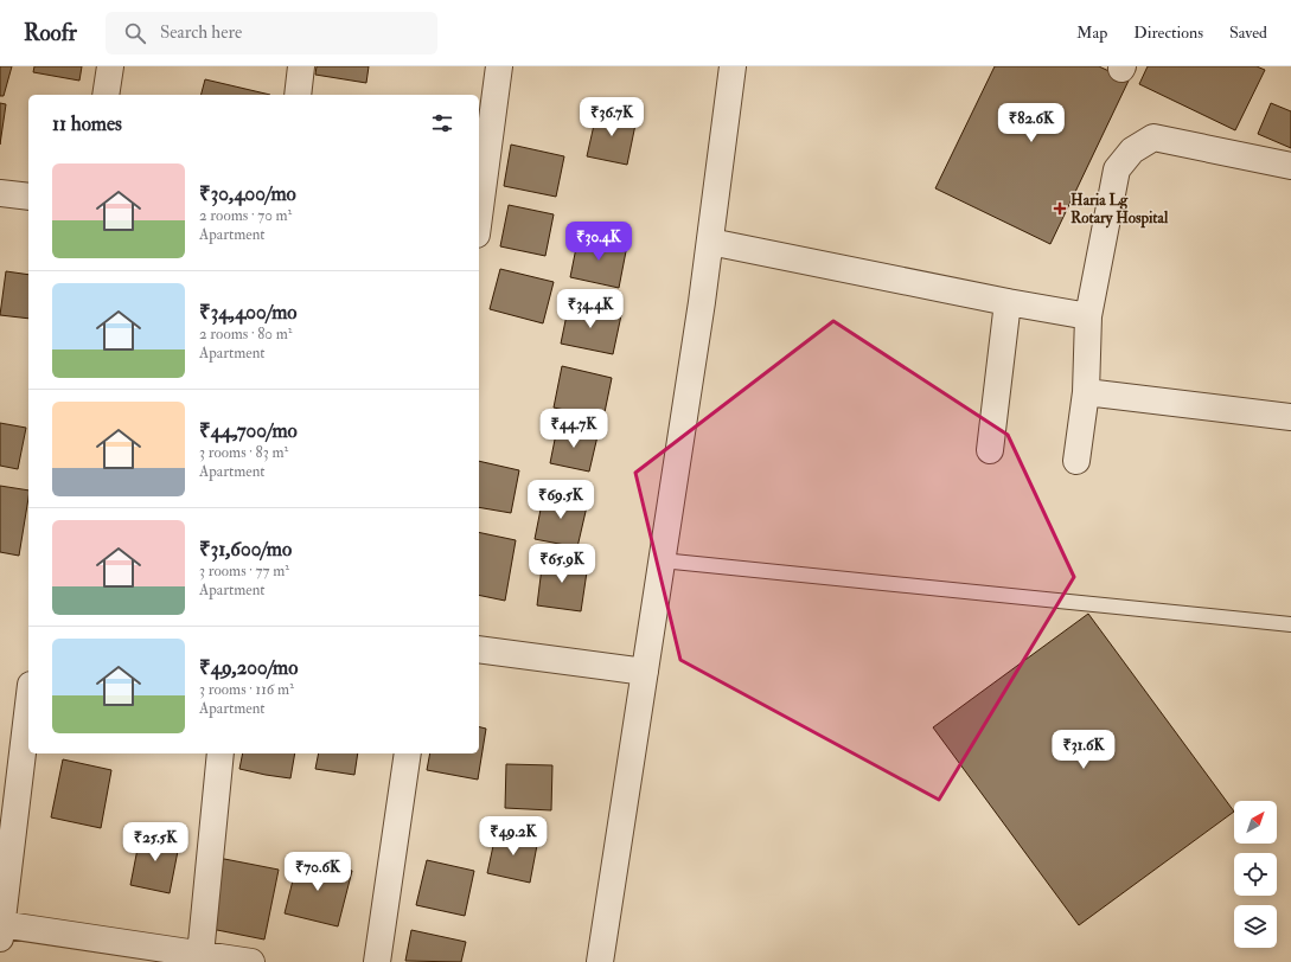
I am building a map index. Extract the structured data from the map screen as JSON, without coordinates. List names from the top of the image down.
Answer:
{
  "places": {
    "health": ["Haria Lg Rotary Hospital"]
  },
  "north": "top right",
  "page": {
    "header": "Roofr",
    "search": "Search here",
    "nav": ["Map", "Directions", "Saved"],
    "heading": "11 homes",
    "price": [
      "₹36.7K",
      "₹82.6K",
      "₹30.4K",
      "₹34.4K",
      "₹44.7K",
      "₹69.5K",
      "₹65.9K",
      "₹31.6K",
      "₹49.2K",
      "₹25.5K",
      "₹70.6K"
    ],
    "list": [
      {
        "name": "₹30,400/mo",
        "note": "2 rooms · 70 m² · Apartment"
      },
      {
        "name": "₹34,400/mo",
        "note": "2 rooms · 80 m² · Apartment"
      },
      {
        "name": "₹44,700/mo",
        "note": "3 rooms · 83 m² · Apartment"
      },
      {
        "name": "₹31,600/mo",
        "note": "3 rooms · 77 m² · Apartment"
      },
      {
        "name": "₹49,200/mo",
        "note": "3 rooms · 116 m² · Apartment"
      }
    ]
  }
}
